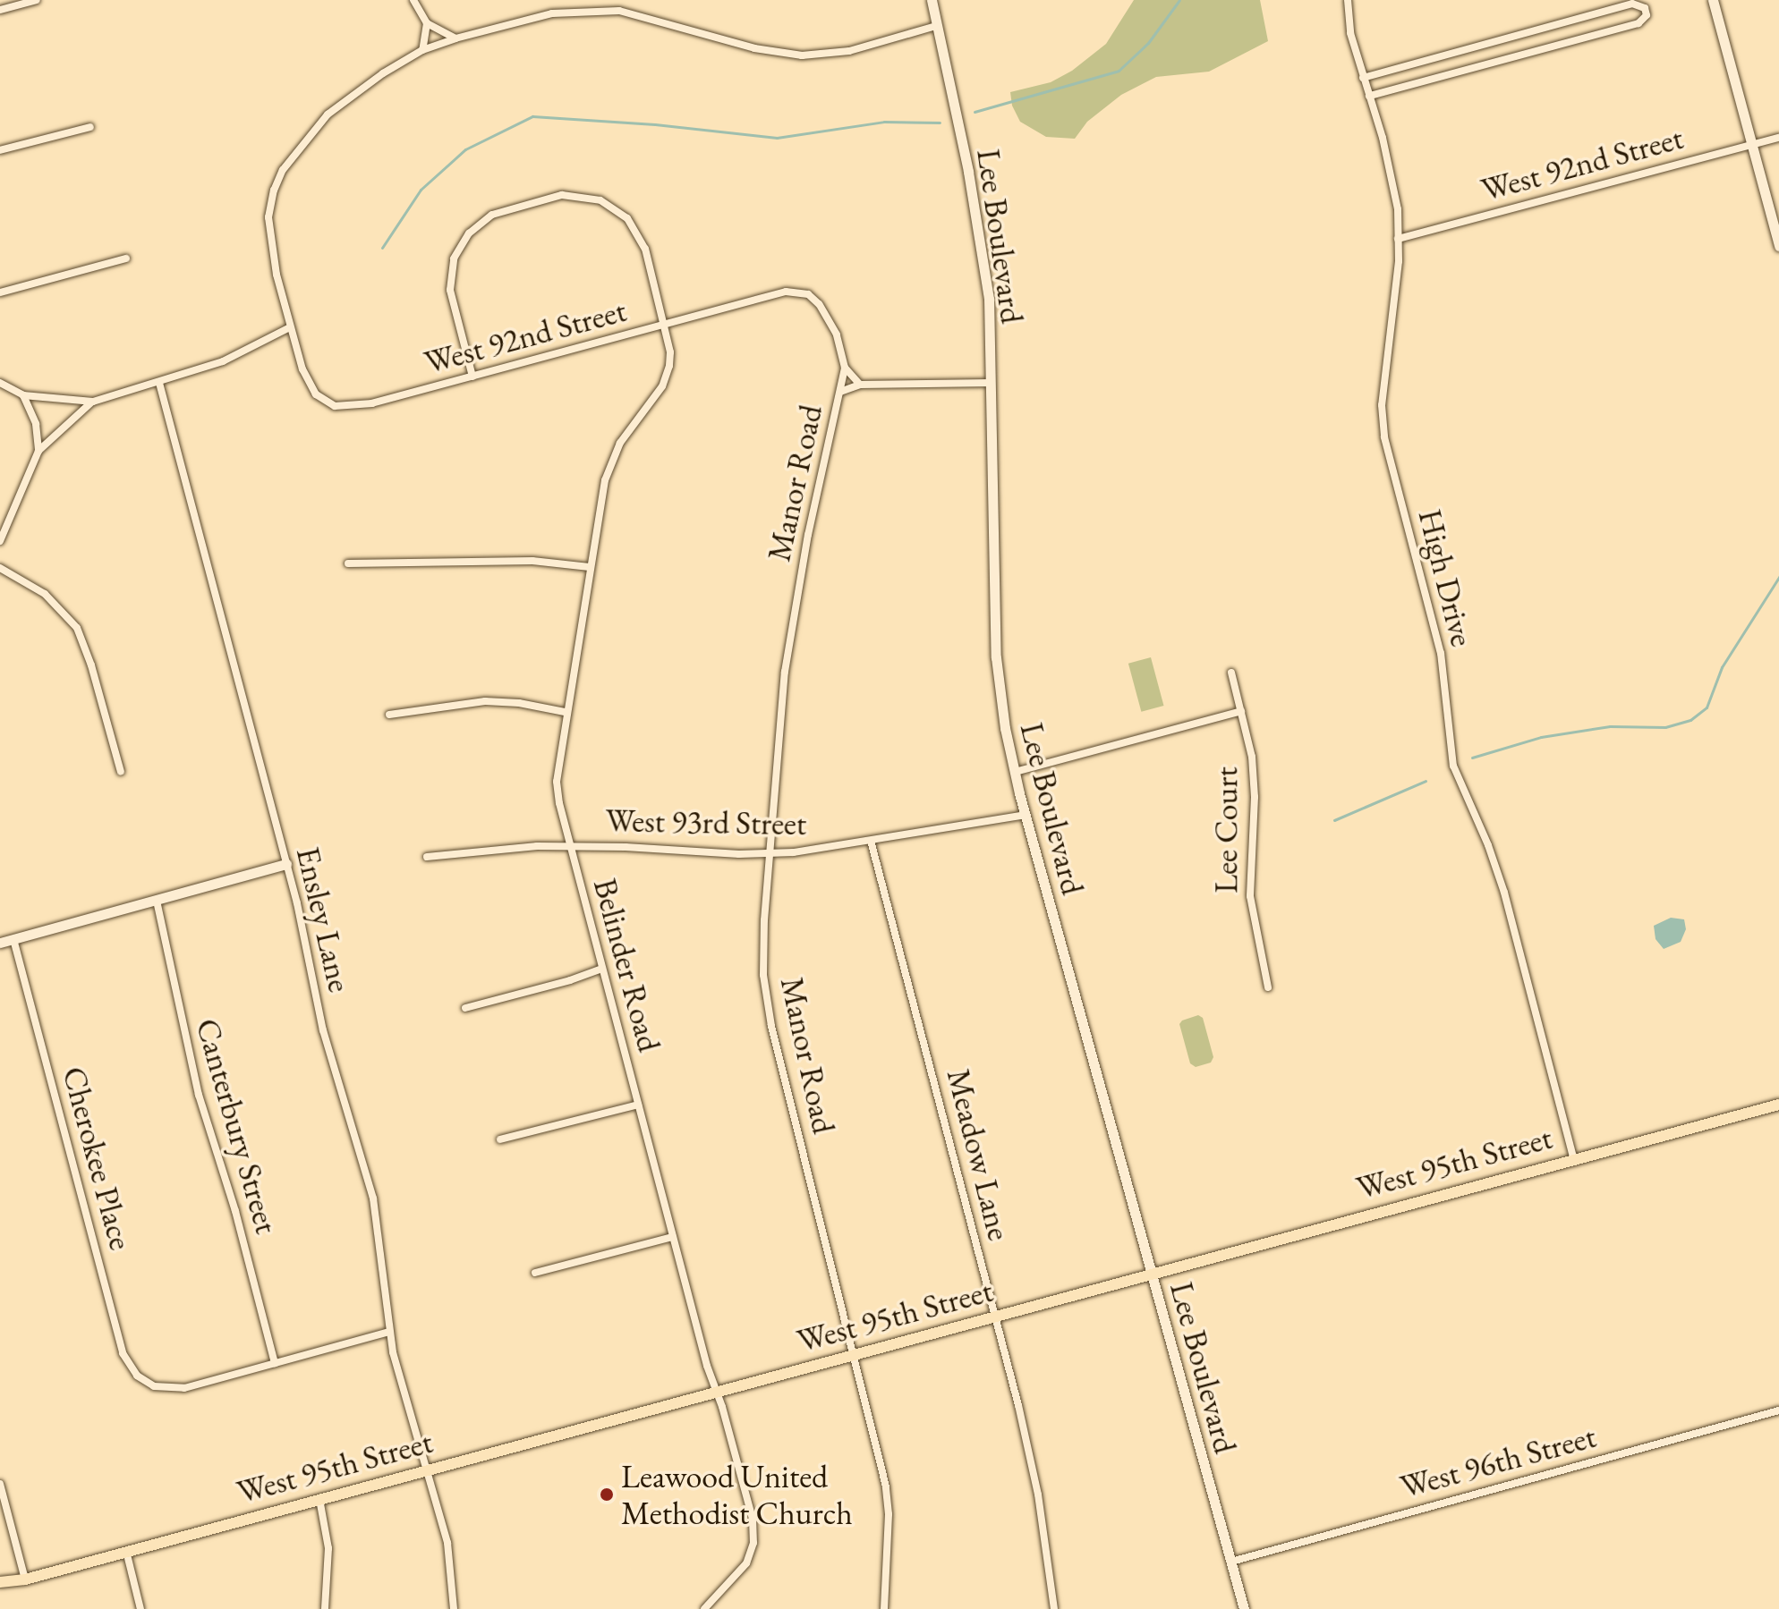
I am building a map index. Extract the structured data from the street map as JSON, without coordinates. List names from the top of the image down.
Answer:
{
  "streets": {
    "main road": ["West 95th Street"],
    "street": [
      "West 92nd Street",
      "Lee Boulevard",
      "Manor Road",
      "High Drive",
      "West 93rd Street",
      "Lee Court",
      "Ensley Lane",
      "Belinder Road",
      "Canterbury Street",
      "Meadow Lane",
      "Cherokee Place",
      "West 96th Street"
    ]
  },
  "crossings": [
    ["West 92nd Street", "Lee Boulevard"],
    ["West 92nd Street", "Manor Road"],
    ["West 92nd Street", "High Drive"],
    ["West 92nd Street", "Belinder Road"],
    ["Lee Boulevard", "West 93rd Street"],
    ["Lee Boulevard", "West 95th Street"],
    ["Lee Boulevard", "West 96th Street"],
    ["Manor Road", "West 93rd Street"],
    ["Manor Road", "West 95th Street"],
    ["High Drive", "West 95th Street"],
    ["West 93rd Street", "Belinder Road"],
    ["West 93rd Street", "Meadow Lane"],
    ["Ensley Lane", "West 95th Street"],
    ["Belinder Road", "West 95th Street"],
    ["Canterbury Street", "Cherokee Place"],
    ["Meadow Lane", "West 95th Street"]
  ],
  "places": ["Leawood United Methodist Church"]
}
